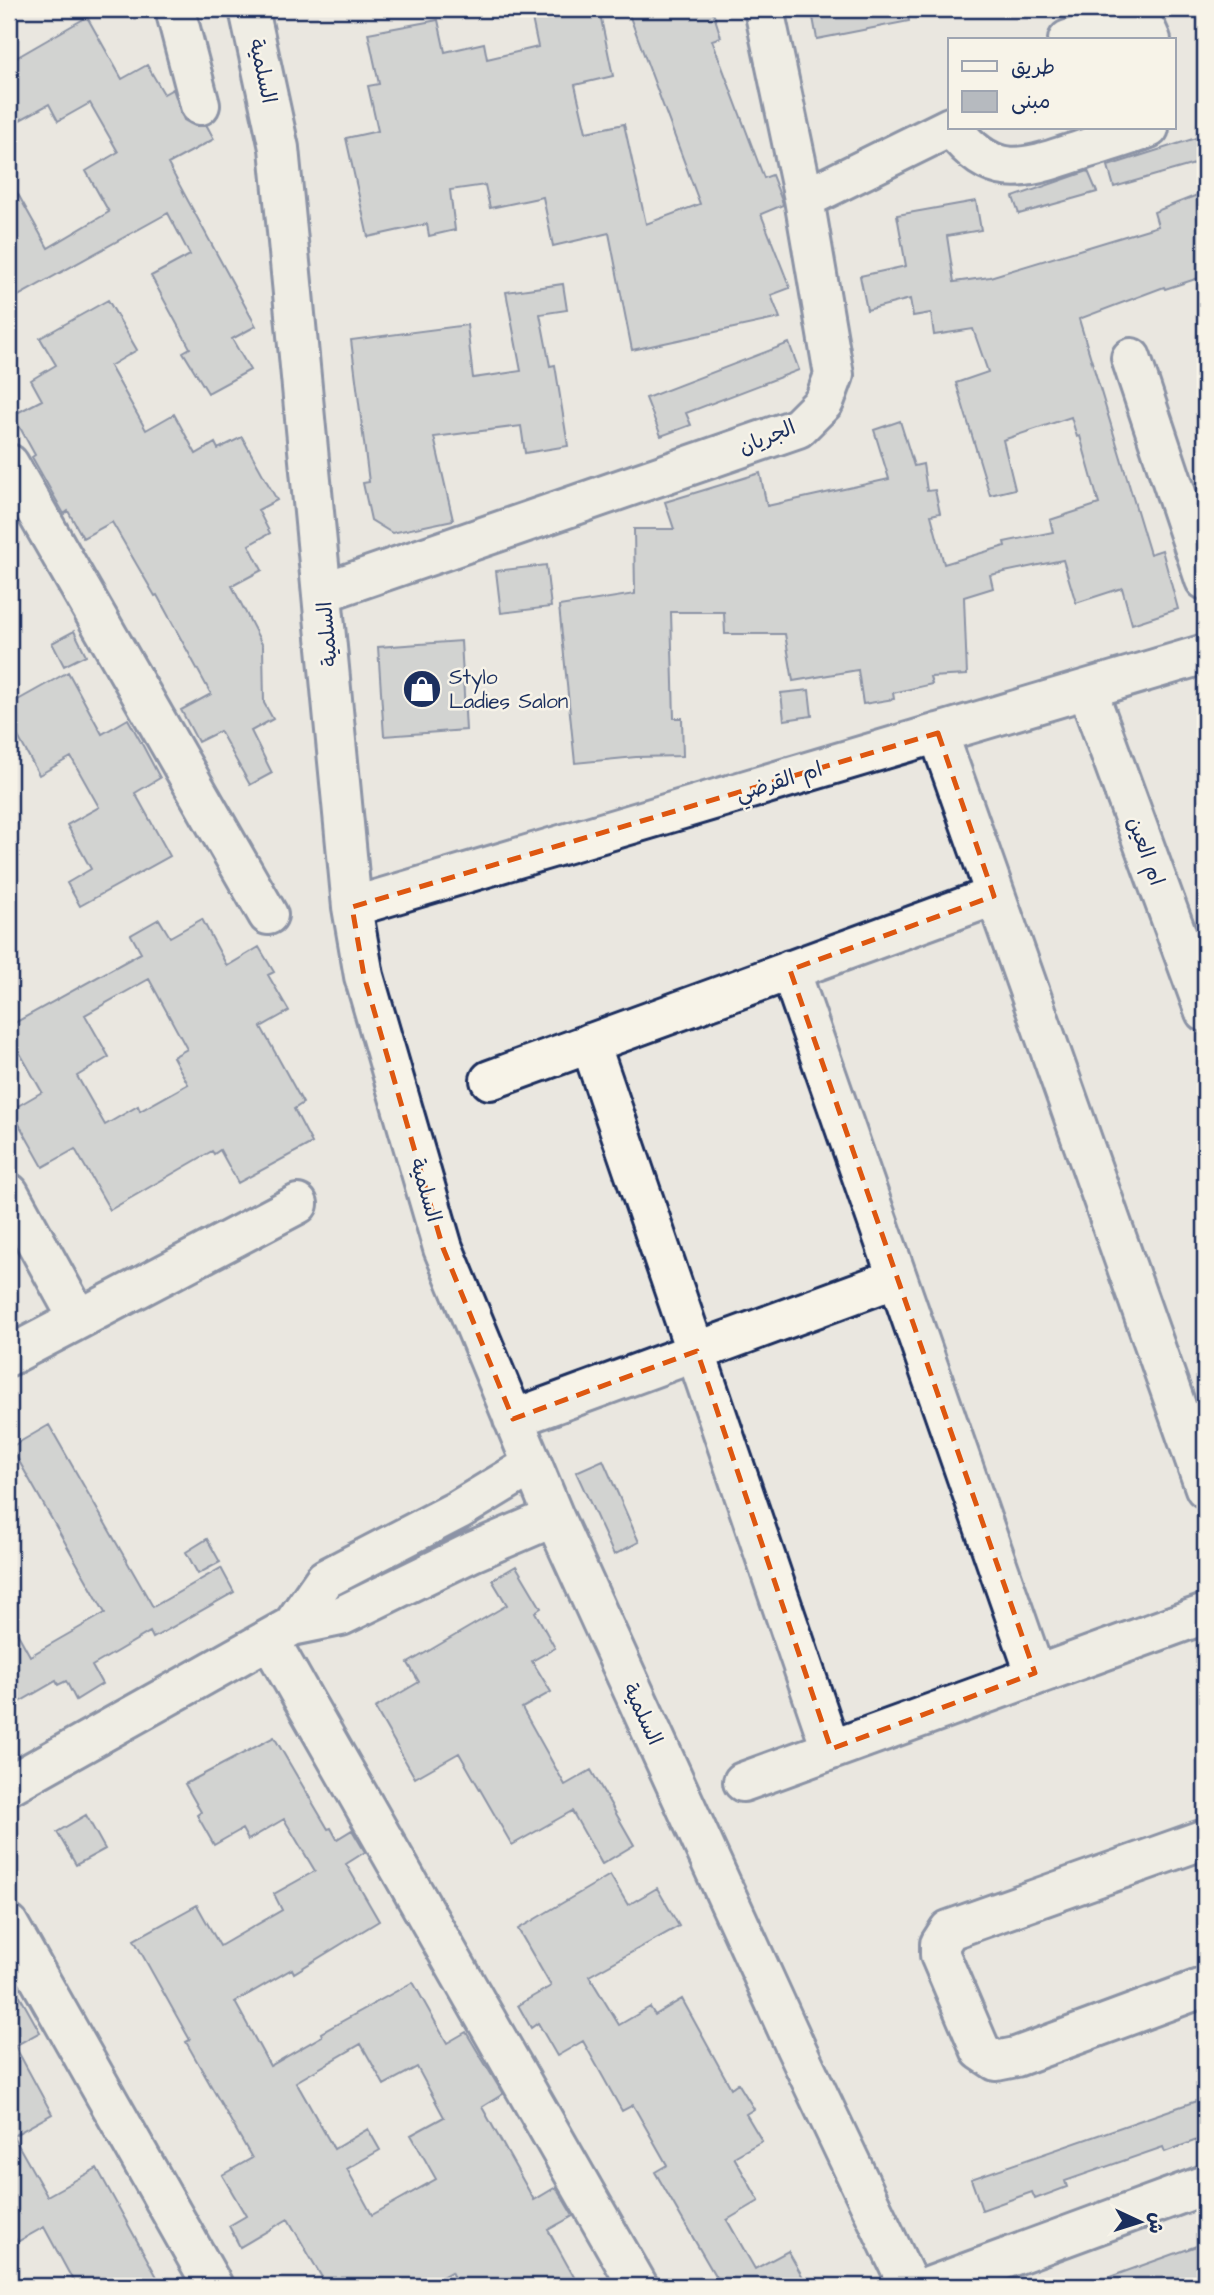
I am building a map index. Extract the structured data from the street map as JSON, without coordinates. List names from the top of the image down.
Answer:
{
  "streets": {
    "street": [
      "السلمية",
      "الجريان",
      "ام القرضي",
      "ام العين"
    ]
  },
  "crossings": [
    ["السلمية", "الجريان"],
    ["السلمية", "ام القرضي"],
    ["ام القرضي", "ام العين"]
  ],
  "places": {
    "shop": ["Stylo Ladies Salon"]
  },
  "legend": ["طريق", "مبنى"],
  "north": "right"
}
